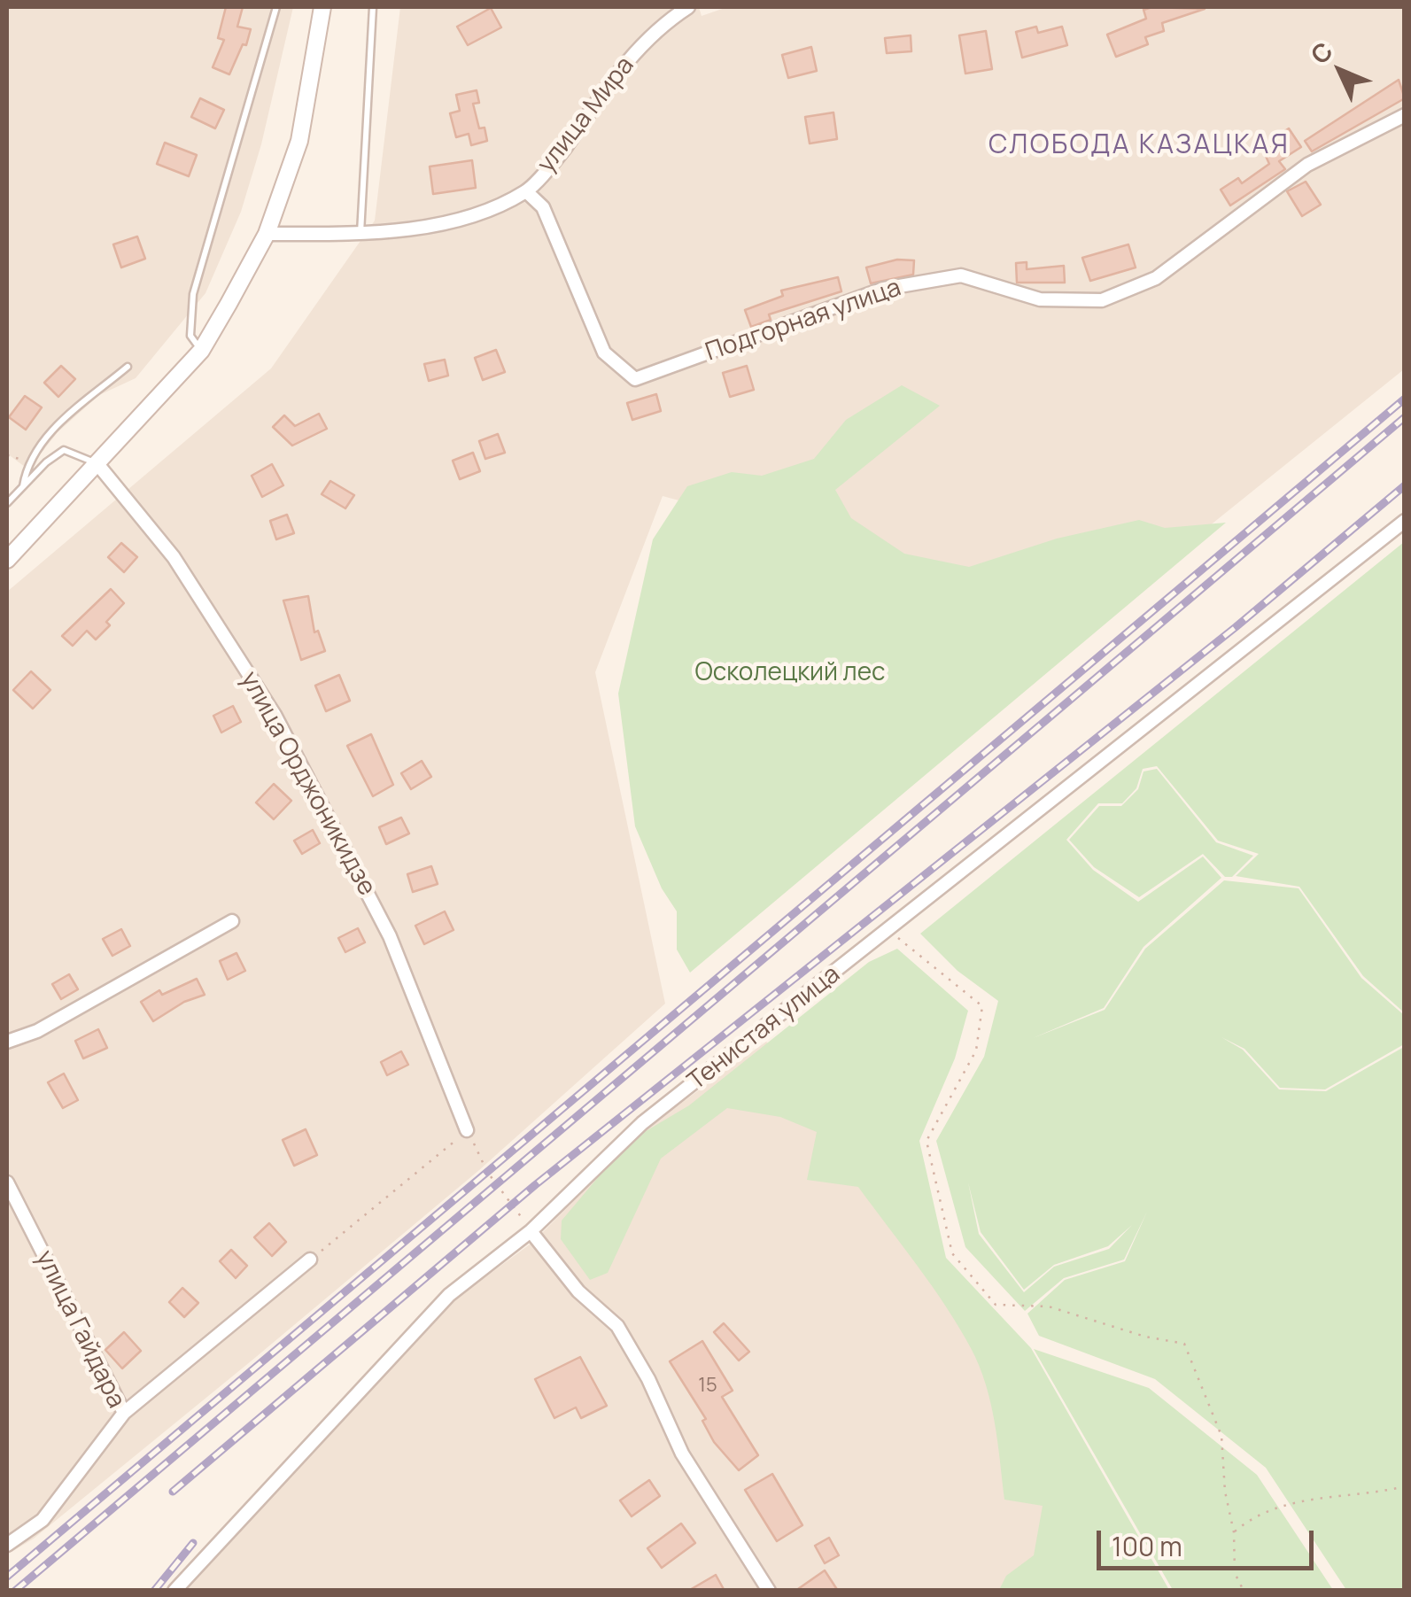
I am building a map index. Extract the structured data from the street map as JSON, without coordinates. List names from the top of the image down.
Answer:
{
  "streets": {
    "street": [
      "улица Мира",
      "Подгорная улица",
      "улица Орджоникидзе",
      "Тенистая улица",
      "улица Гайдара"
    ]
  },
  "crossings": [
    ["улица Мира", "Подгорная улица"]
  ],
  "districts": ["СЛОБОДА КАЗАЦКАЯ"],
  "parks": ["Осколецкий лес"],
  "house_numbers": ["15"],
  "scale_bar": "100 m",
  "north": "top left"
}
